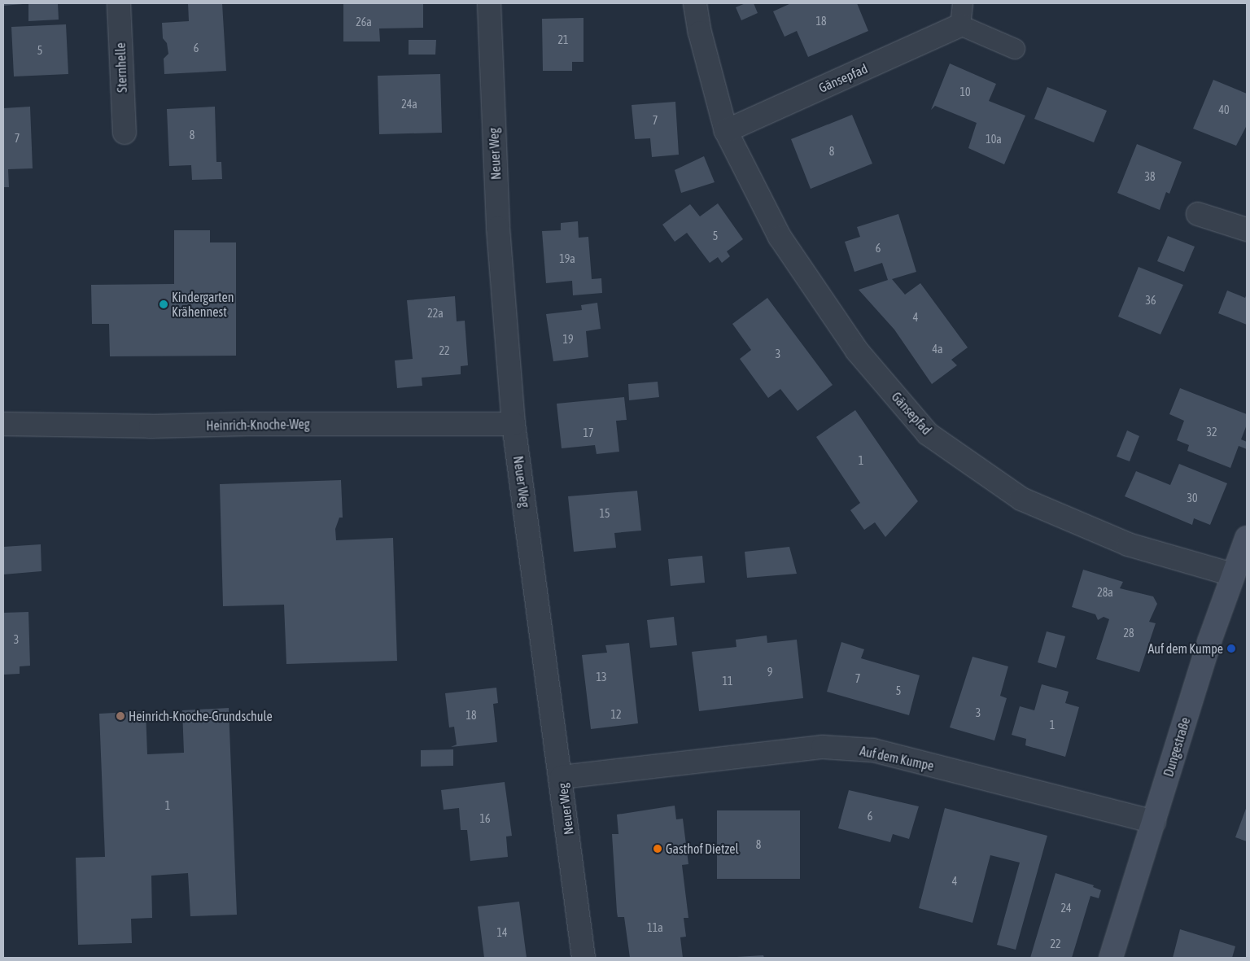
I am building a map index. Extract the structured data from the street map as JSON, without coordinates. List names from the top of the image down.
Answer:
{
  "streets": {
    "street": [
      "Sternhelle",
      "Gänsepfad",
      "Neuer Weg",
      "Heinrich-Knoche-Weg",
      "Dungestraße",
      "Auf dem Kumpe"
    ]
  },
  "crossings": [
    ["Gänsepfad", "Dungestraße"],
    ["Neuer Weg", "Heinrich-Knoche-Weg"],
    ["Neuer Weg", "Auf dem Kumpe"],
    ["Dungestraße", "Auf dem Kumpe"]
  ],
  "places": [
    "Kindergarten Krähennest",
    "Auf dem Kumpe",
    "Heinrich-Knoche-Grundschule",
    "Gasthof Dietzel"
  ],
  "house_numbers": [
    "18",
    "26a",
    "21",
    "6",
    "5",
    "10",
    "24a",
    "40",
    "7",
    "8",
    "7",
    "10a",
    "8",
    "38",
    "5",
    "6",
    "19a",
    "36",
    "22a",
    "4",
    "19",
    "4a",
    "22",
    "3",
    "32",
    "17",
    "1",
    "30",
    "15",
    "28a",
    "28",
    "3",
    "9",
    "13",
    "7",
    "11",
    "5",
    "3",
    "12",
    "18",
    "1",
    "1",
    "6",
    "16",
    "8",
    "4",
    "24",
    "11a",
    "14",
    "22"
  ]
}
